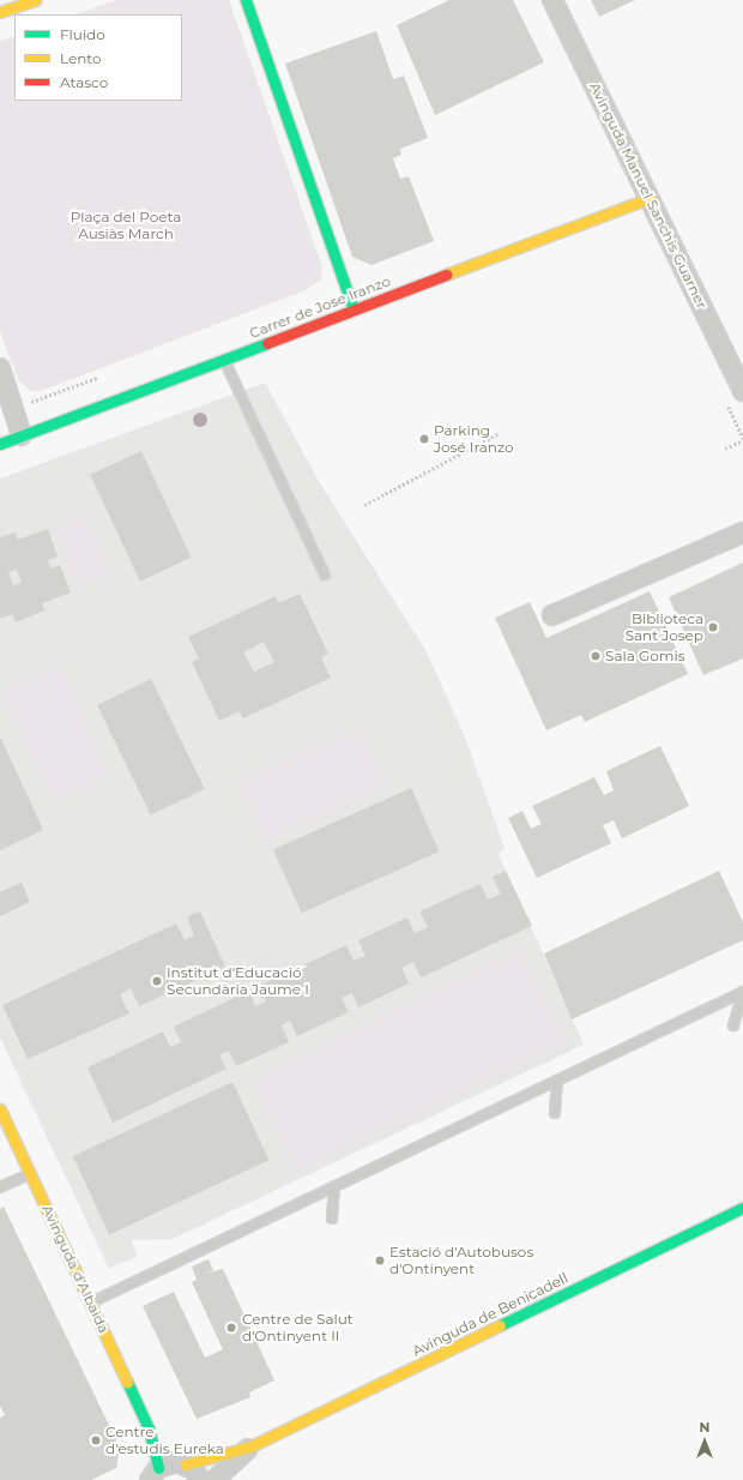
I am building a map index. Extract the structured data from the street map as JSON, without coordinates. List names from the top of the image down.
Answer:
{
  "streets": {
    "street": [
      "Avinguda Manuel Sanchis Guarner",
      "Carrer de Jose Iranzo",
      "Avinguda d'Albaida",
      "Avinguda de Benicadell"
    ]
  },
  "crossings": [
    ["Avinguda Manuel Sanchis Guarner", "Carrer de Jose Iranzo"],
    ["Avinguda d'Albaida", "Avinguda de Benicadell"]
  ],
  "parks": ["Plaça del Poeta Ausiàs March"],
  "places": [
    "Parking José Iranzo",
    "Biblioteca Sant Josep",
    "Sala Gomis",
    "Institut d'Educació Secundària Jaume I",
    "Estació d'Autobusos d'Ontinyent",
    "Centre de Salut d'Ontinyent II",
    "Centre d'estudis Eureka"
  ],
  "legend": ["Fluido", "Lento", "Atasco"],
  "north": "top"
}
